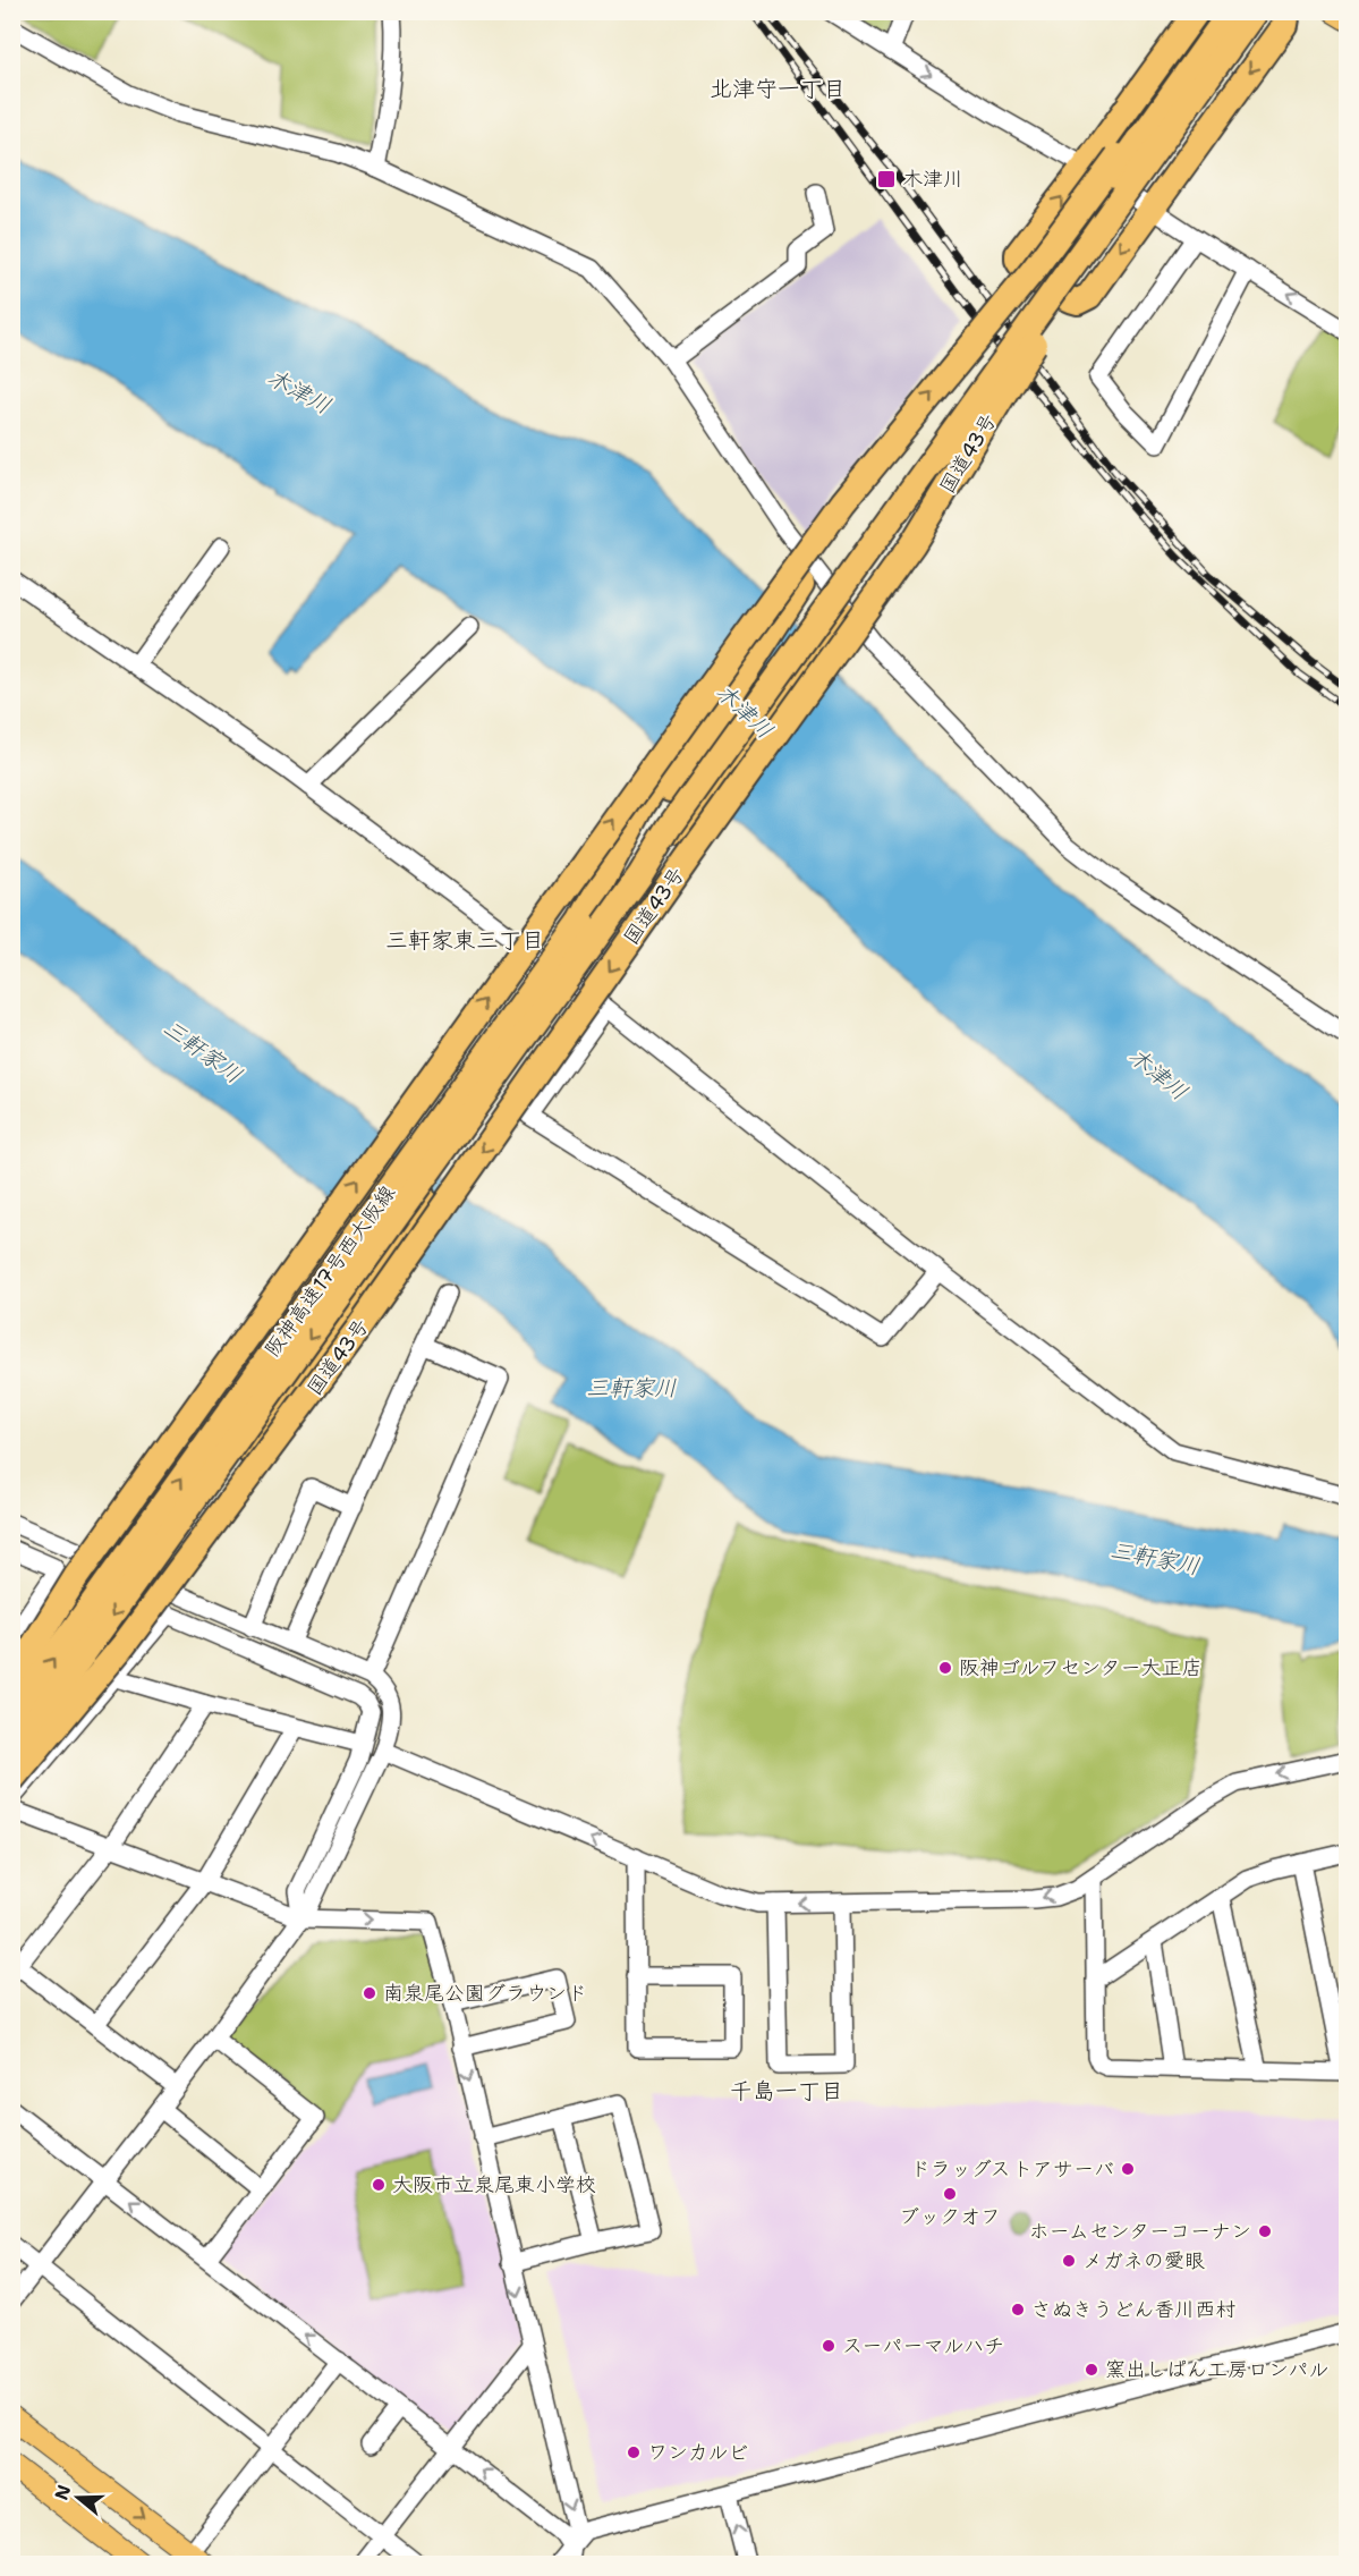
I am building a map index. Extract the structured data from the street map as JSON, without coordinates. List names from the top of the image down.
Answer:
{
  "streets": {
    "highway": ["国道43号", "阪神高速17号西大阪線"]
  },
  "districts": ["北津守一丁目", "三軒家東三丁目", "千島一丁目"],
  "water": ["木津川", "三軒家川"],
  "places": {
    "transit": ["木津川"],
    "other": [
      "阪神ゴルフセンター大正店",
      "南泉尾公園グラウンド",
      "ドラッグストアサーバ",
      "大阪市立泉尾東小学校",
      "ブックオフ",
      "ホームセンターコーナン",
      "メガネの愛眼",
      "さぬきうどん香川西村",
      "スーパーマルハチ",
      "窯出しぱん工房ロンパル",
      "ワンカルビ"
    ]
  },
  "north": "left"
}
